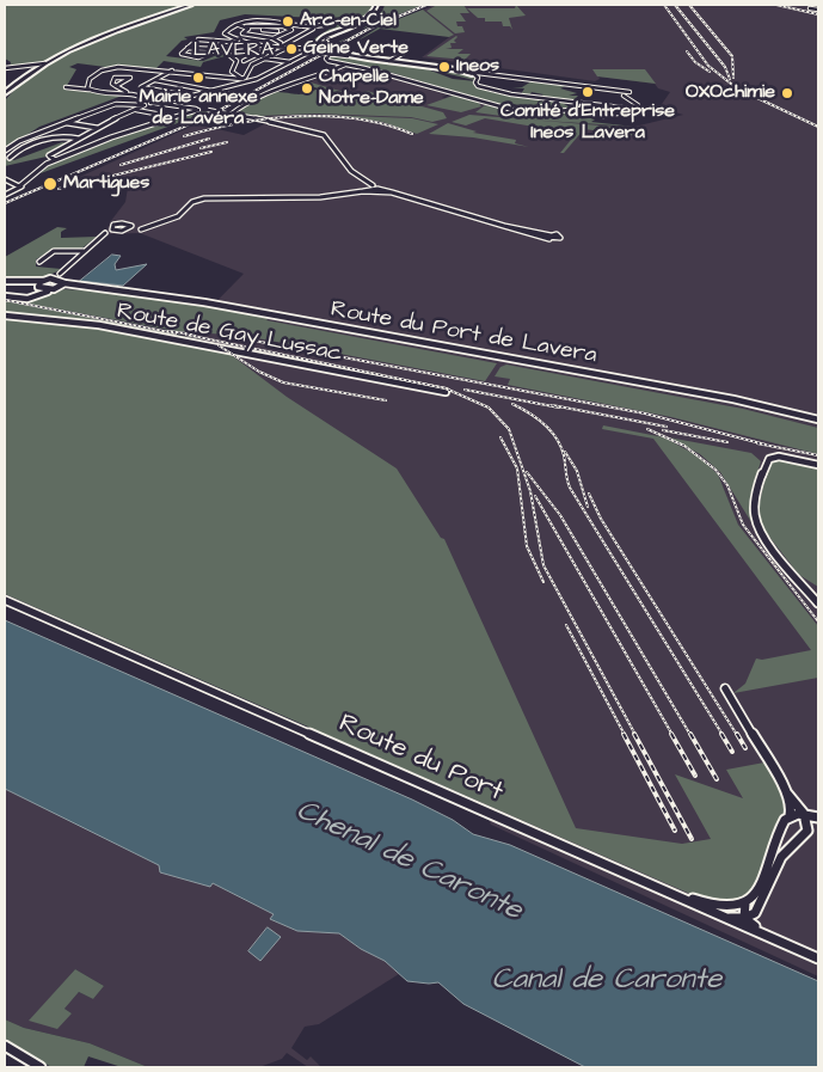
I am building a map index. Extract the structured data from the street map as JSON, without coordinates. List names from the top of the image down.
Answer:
{
  "streets": {
    "street": ["Route de Gay Lussac", "Route du Port de Lavera", "Route du Port"]
  },
  "districts": ["LAVÉRA"],
  "water": ["Chenal de Caronte", "Canal de Caronte"],
  "places": [
    "Arc-en-Ciel",
    "Geine Verte",
    "Ineos",
    "Mairie annexe de Lavéra",
    "Chapelle Notre-Dame",
    "Comité d'Entreprise Ineos Lavera",
    "OXOchimie",
    "Martigues"
  ]
}
